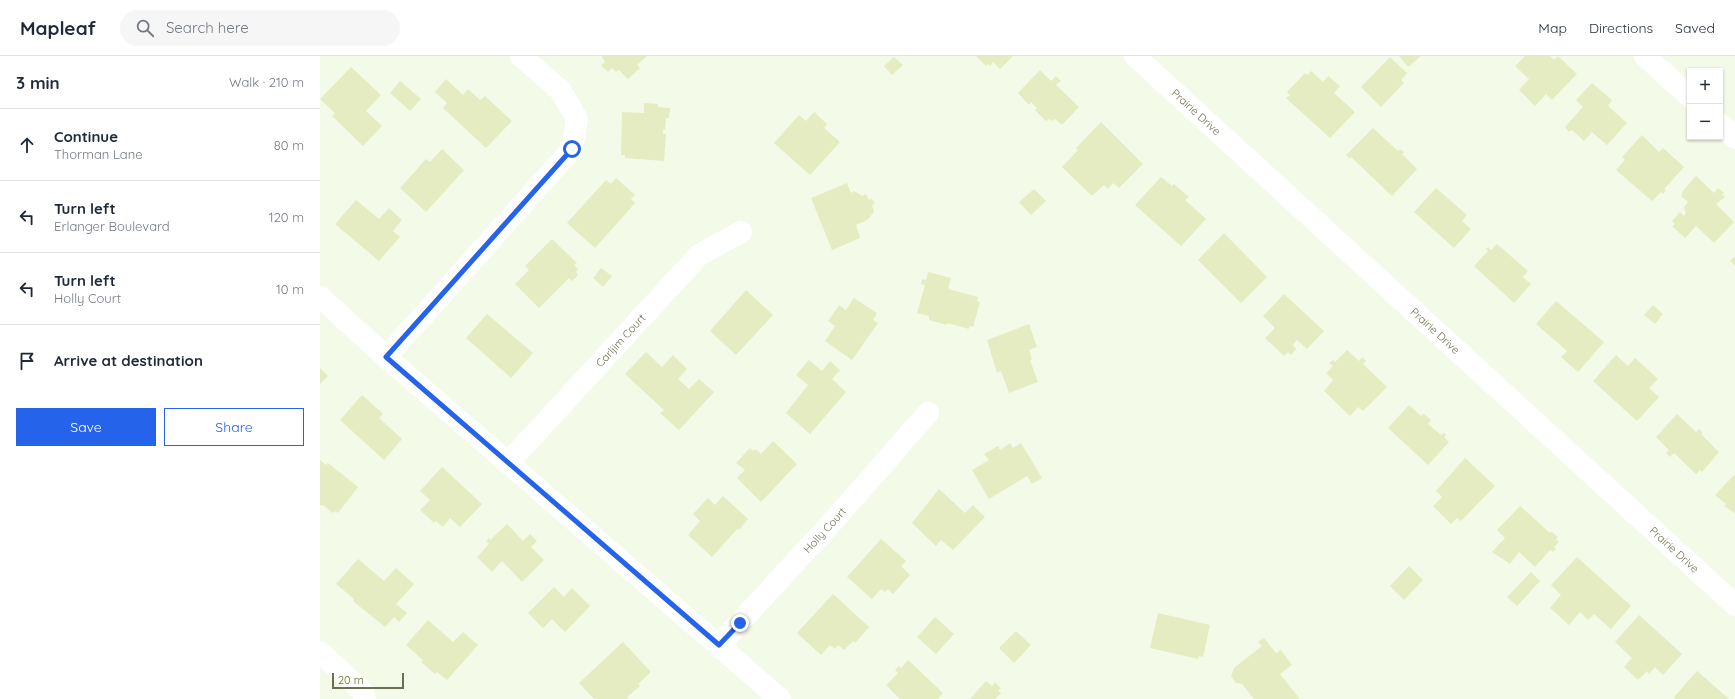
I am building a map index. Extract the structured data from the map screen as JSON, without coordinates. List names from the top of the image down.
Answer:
{
  "streets": {
    "street": ["Prairie Drive", "Carljim Court", "Holly Court"]
  },
  "scale_bar": "20 m",
  "page": {
    "header": "Mapleaf",
    "search": "Search here",
    "nav": ["Map", "Directions", "Saved"],
    "heading": ["3 min", "Walk · 210 m"],
    "map_buttons": ["+", "−"],
    "list": [
      ["Continue", "Thorman Lane", "80 m"],
      ["Turn left", "Erlanger Boulevard", "120 m"],
      ["Turn left", "Holly Court", "10 m"],
      "Arrive at destination"
    ],
    "buttons": ["Save", "Share"],
    "scale": "20 m"
  }
}
